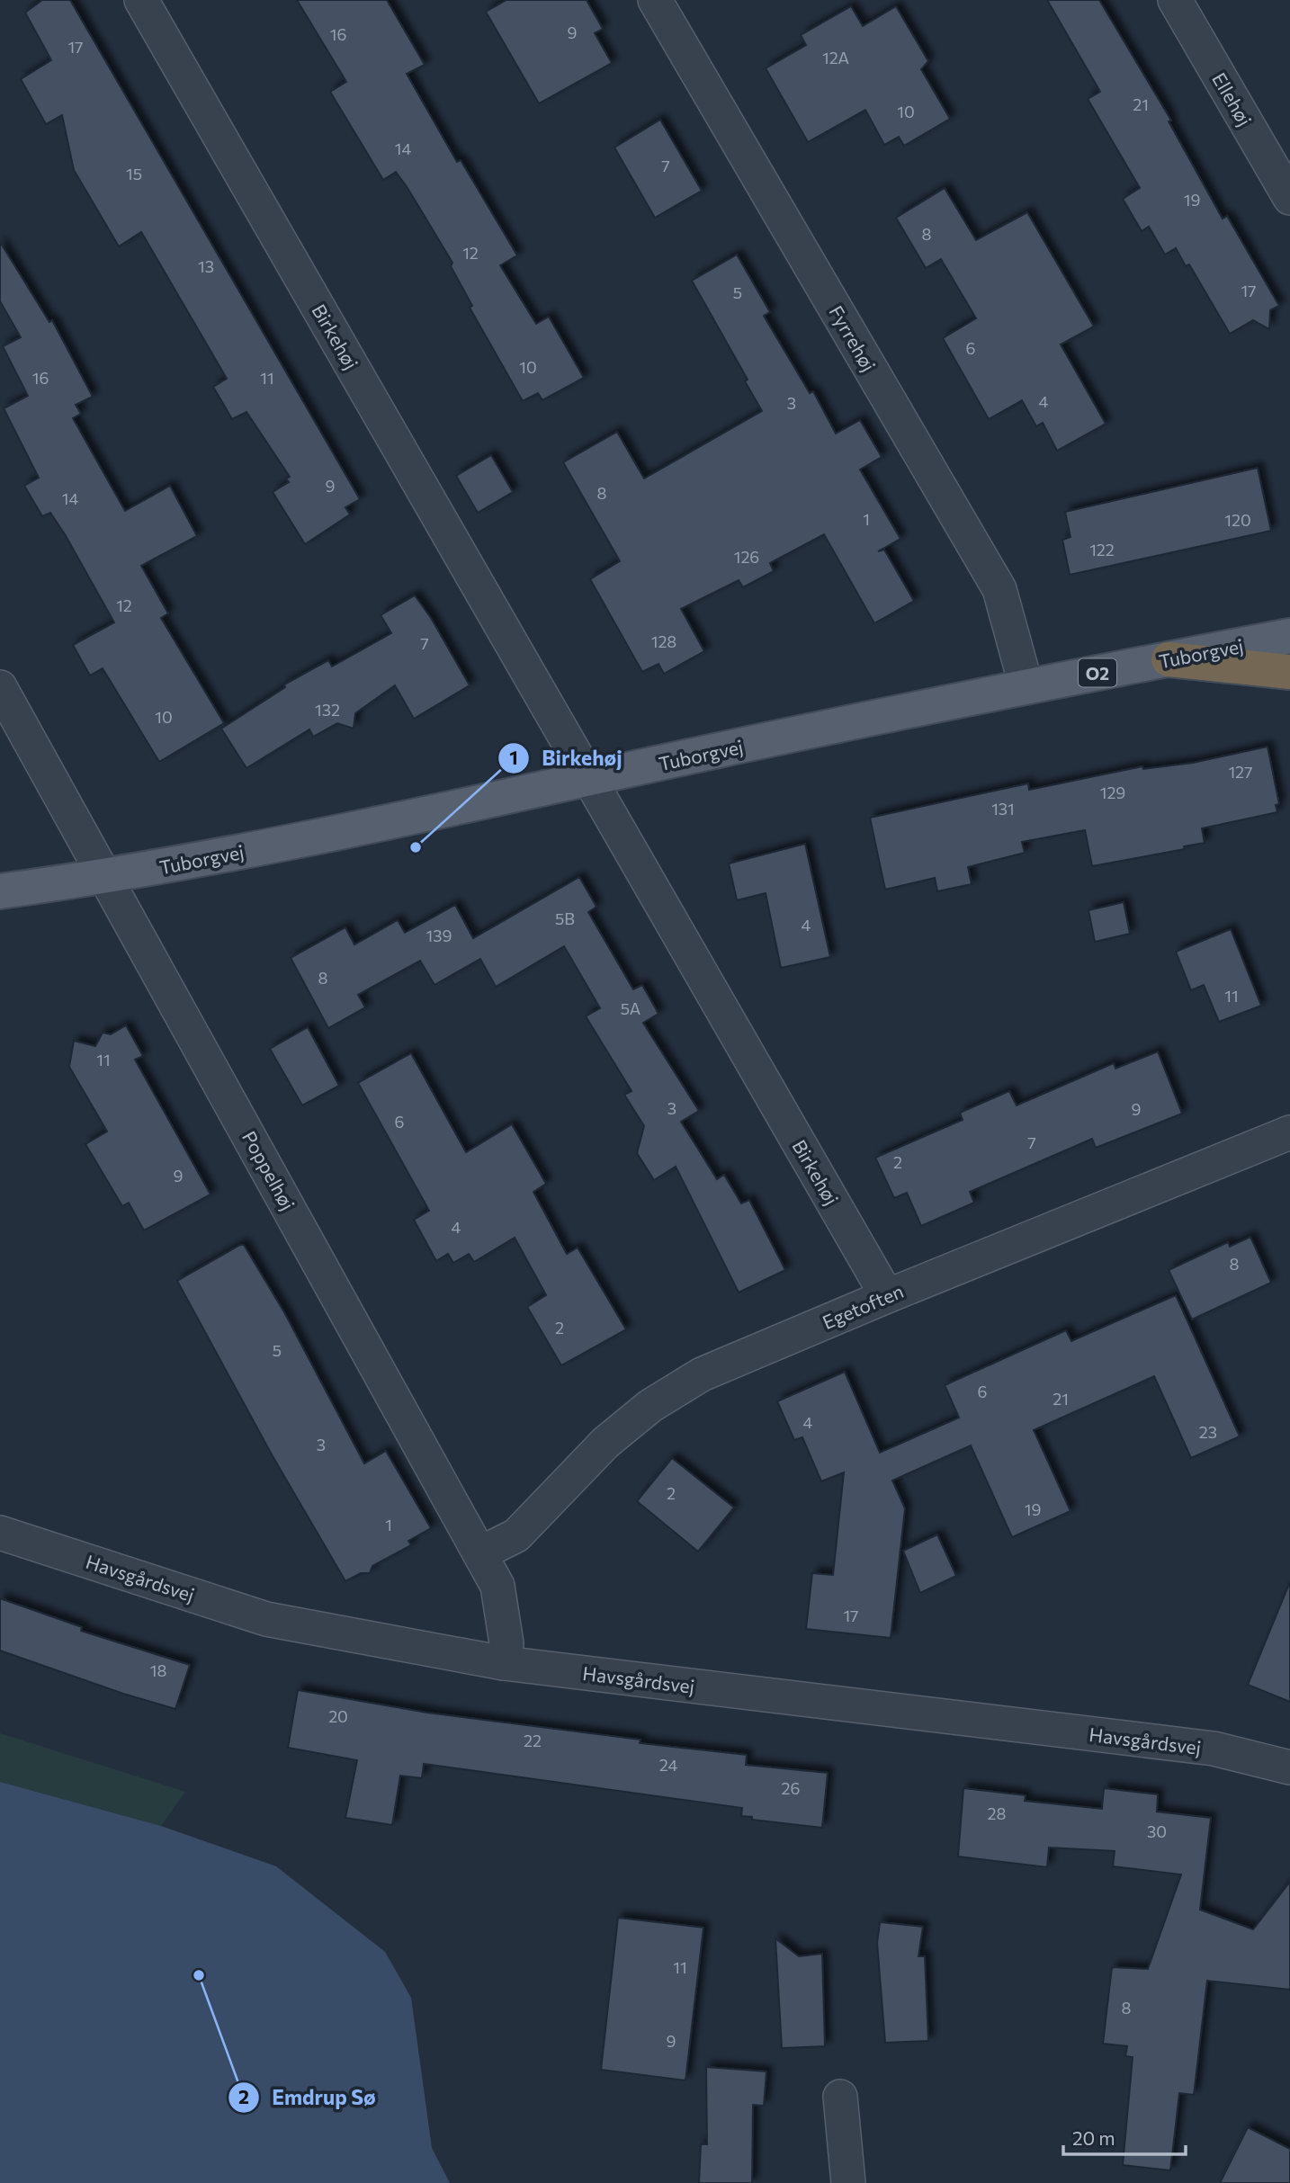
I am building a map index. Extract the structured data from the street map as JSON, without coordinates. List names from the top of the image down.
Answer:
{
  "streets": {
    "main road": ["Tuborgvej", "O2"],
    "street": [
      "Ellehøj",
      "Birkehøj",
      "Fyrrehøj",
      "Poppelhøj",
      "Egetoften",
      "Havsgårdsvej"
    ]
  },
  "crossings": [
    ["Birkehøj", "Tuborgvej"],
    ["Birkehøj", "Egetoften"],
    ["Fyrrehøj", "Tuborgvej"],
    ["Tuborgvej", "Poppelhøj"],
    ["Poppelhøj", "Egetoften"],
    ["Poppelhøj", "Havsgårdsvej"]
  ],
  "places": ["Birkehøj", "Emdrup Sø"],
  "house_numbers": [
    "9",
    "16",
    "17",
    "12A",
    "21",
    "10",
    "14",
    "7",
    "15",
    "19",
    "8",
    "12",
    "13",
    "17",
    "5",
    "6",
    "10",
    "16",
    "11",
    "4",
    "3",
    "9",
    "8",
    "14",
    "1",
    "120",
    "122",
    "126",
    "12",
    "128",
    "7",
    "132",
    "10",
    "127",
    "129",
    "131",
    "5B",
    "4",
    "139",
    "8",
    "11",
    "5A",
    "11",
    "3",
    "9",
    "6",
    "7",
    "2",
    "9",
    "4",
    "8",
    "2",
    "5",
    "6",
    "21",
    "4",
    "23",
    "3",
    "2",
    "19",
    "1",
    "17",
    "18",
    "20",
    "22",
    "24",
    "26",
    "28",
    "30",
    "11",
    "8",
    "9"
  ],
  "scale_bar": "20 m"
}
